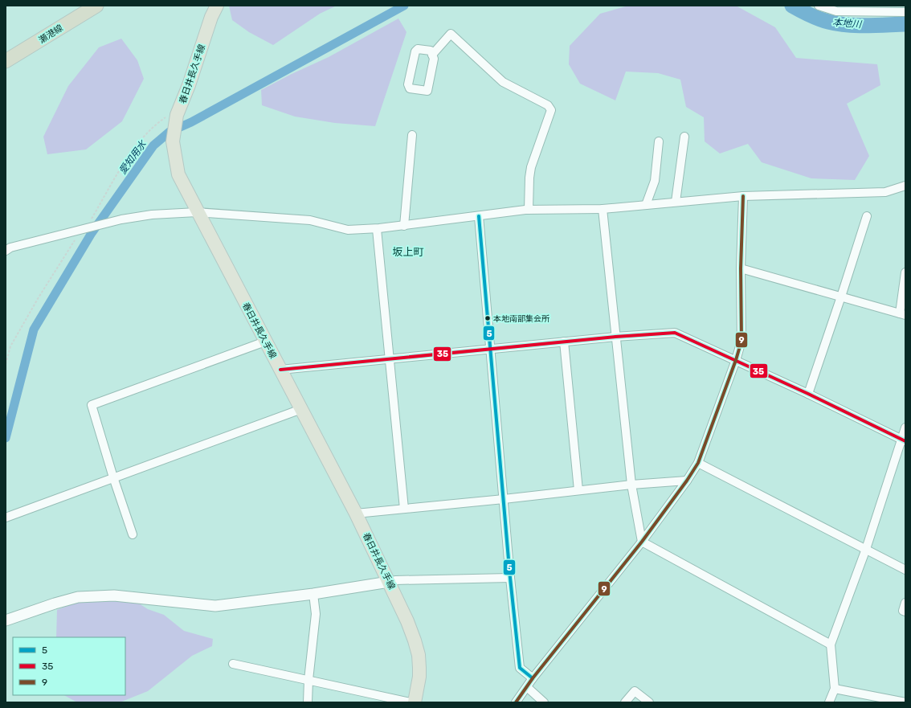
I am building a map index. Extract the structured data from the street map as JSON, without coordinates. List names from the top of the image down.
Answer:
{
  "streets": {
    "highway": ["瀬港線"],
    "main road": ["春日井長久手線"]
  },
  "districts": ["坂上町"],
  "water": ["本地川", "愛知用水"],
  "places": ["本地南部集会所"],
  "lines": ["transit line 9", "transit line 5", "transit line 35"],
  "legend": ["5", "35", "9"]
}
